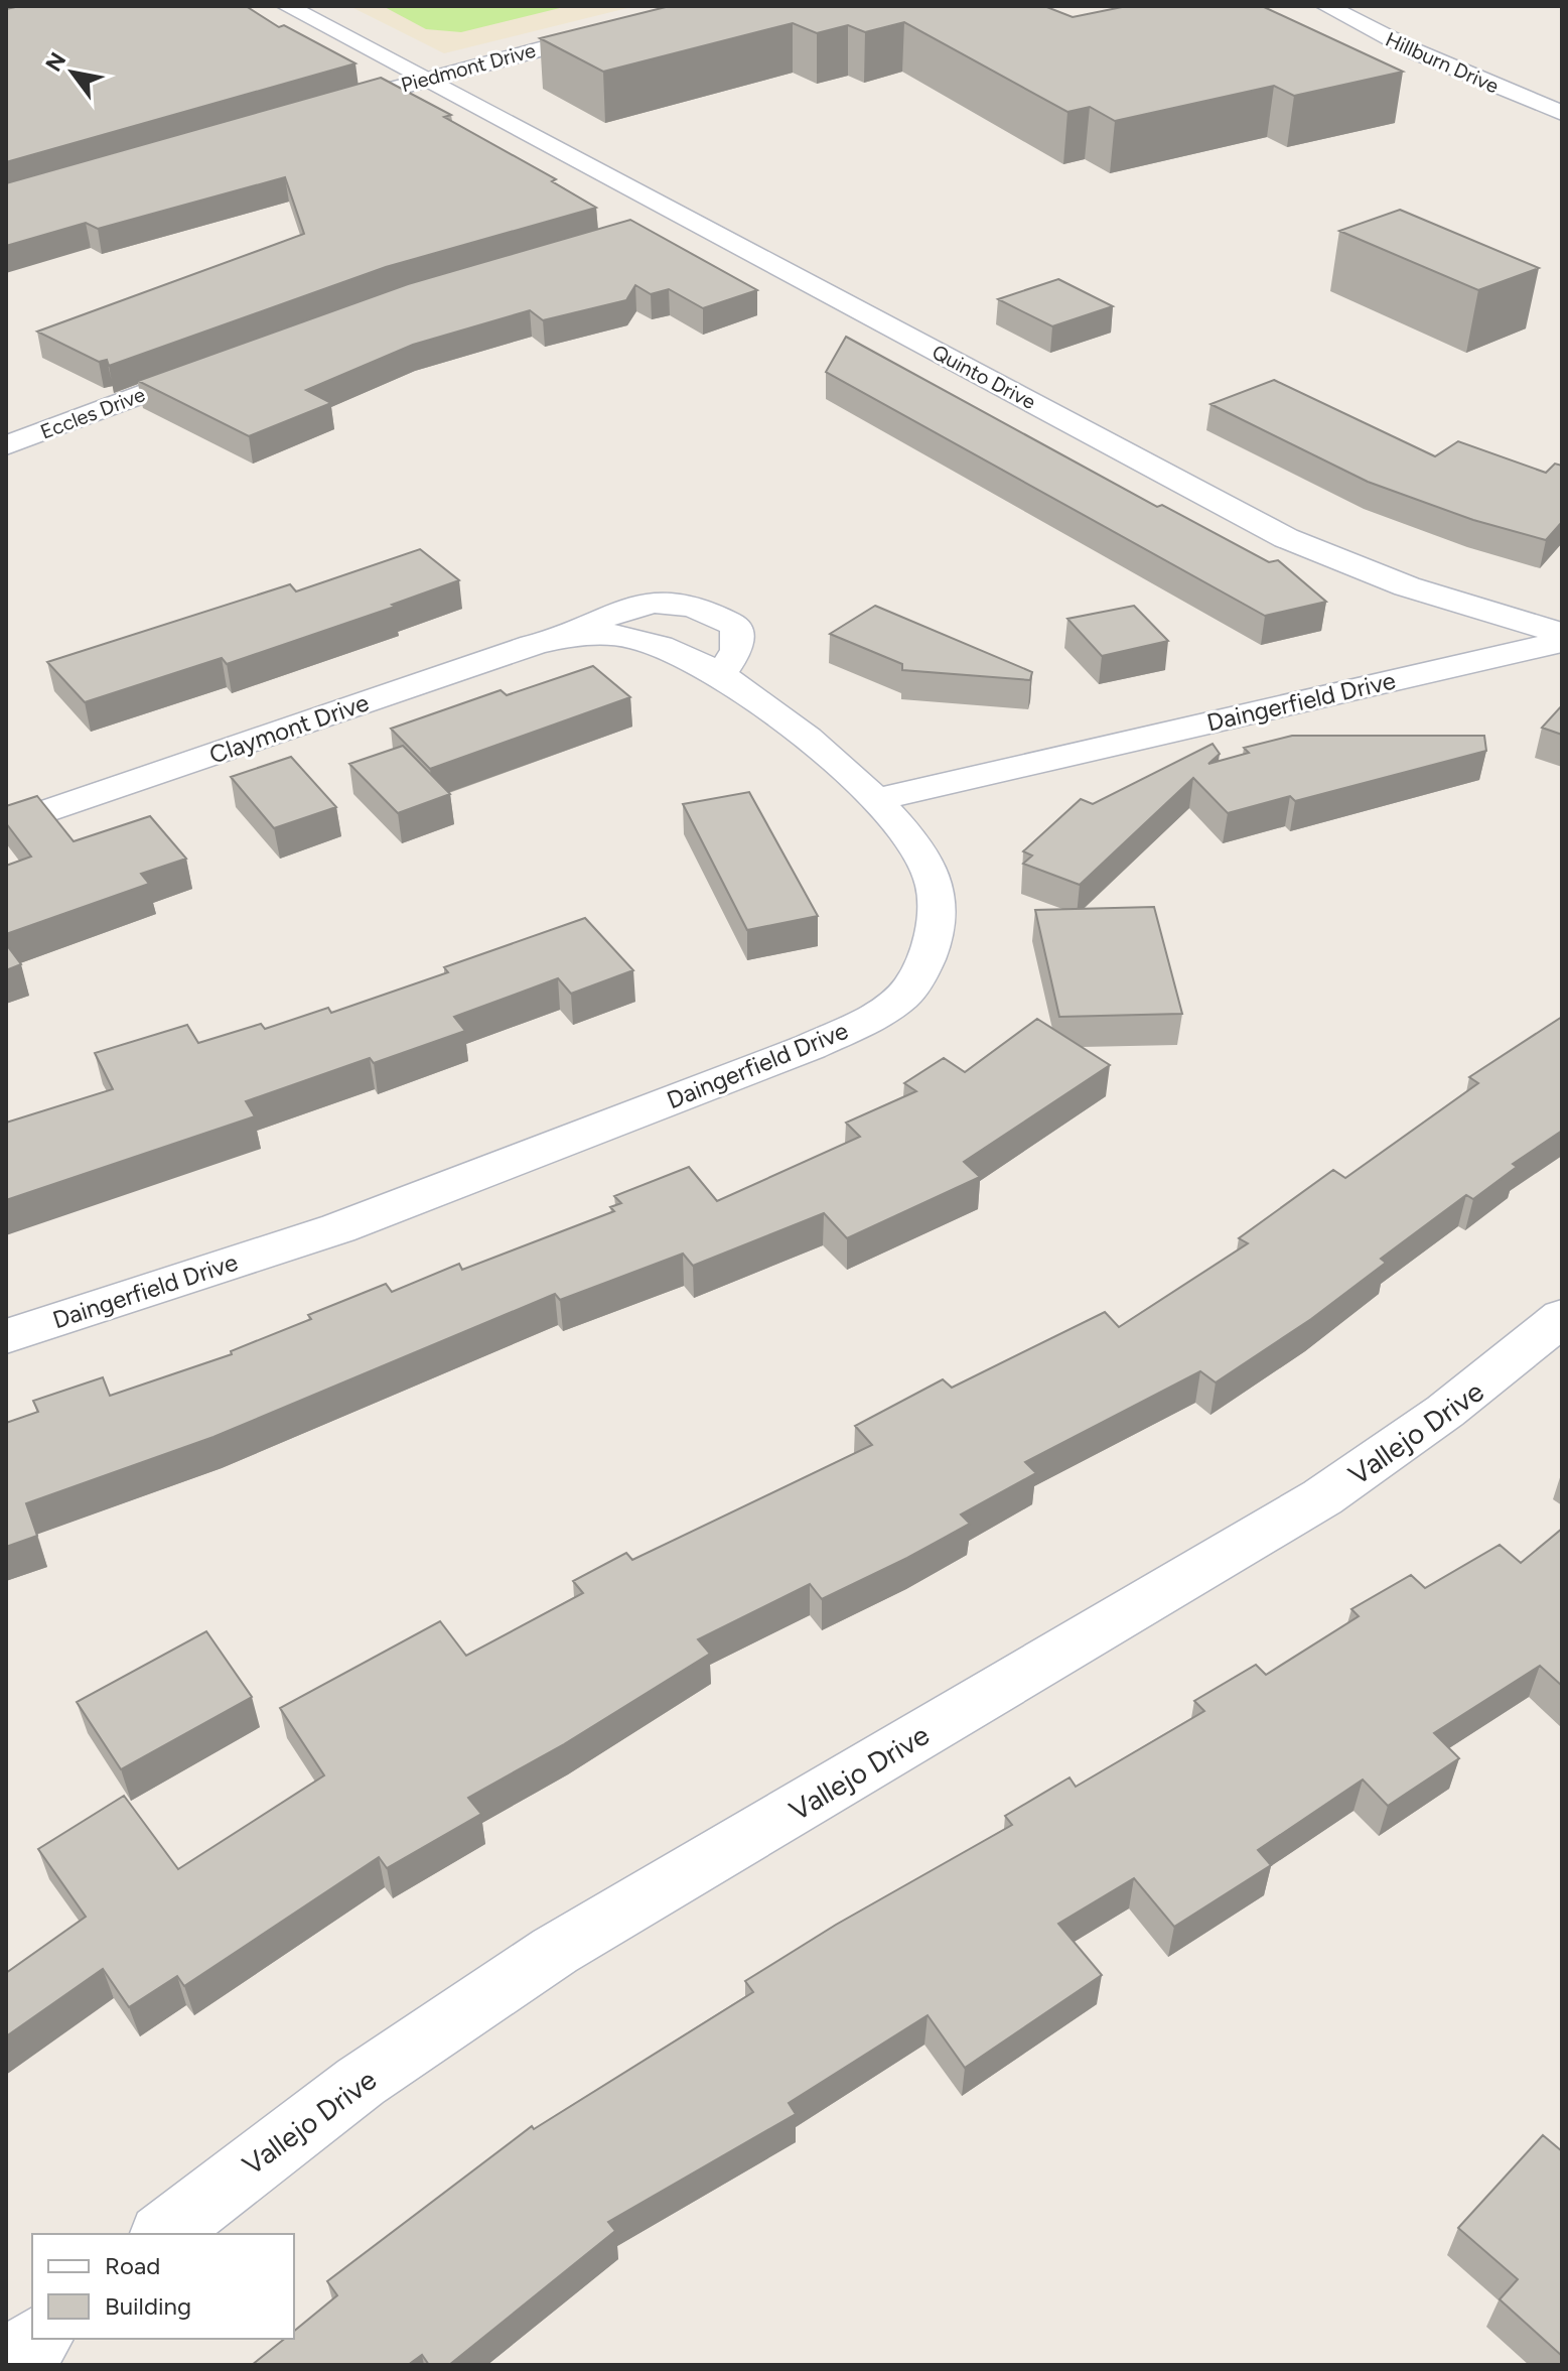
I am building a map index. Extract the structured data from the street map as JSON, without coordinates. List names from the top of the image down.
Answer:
{
  "streets": {
    "street": [
      "Hillburn Drive",
      "Piedmont Drive",
      "Quinto Drive",
      "Eccles Drive",
      "Daingerfield Drive",
      "Claymont Drive",
      "Vallejo Drive"
    ]
  },
  "crossings": [
    ["Piedmont Drive", "Quinto Drive"],
    ["Daingerfield Drive", "Claymont Drive"]
  ],
  "legend": ["Road", "Building"],
  "north": "top left"
}
